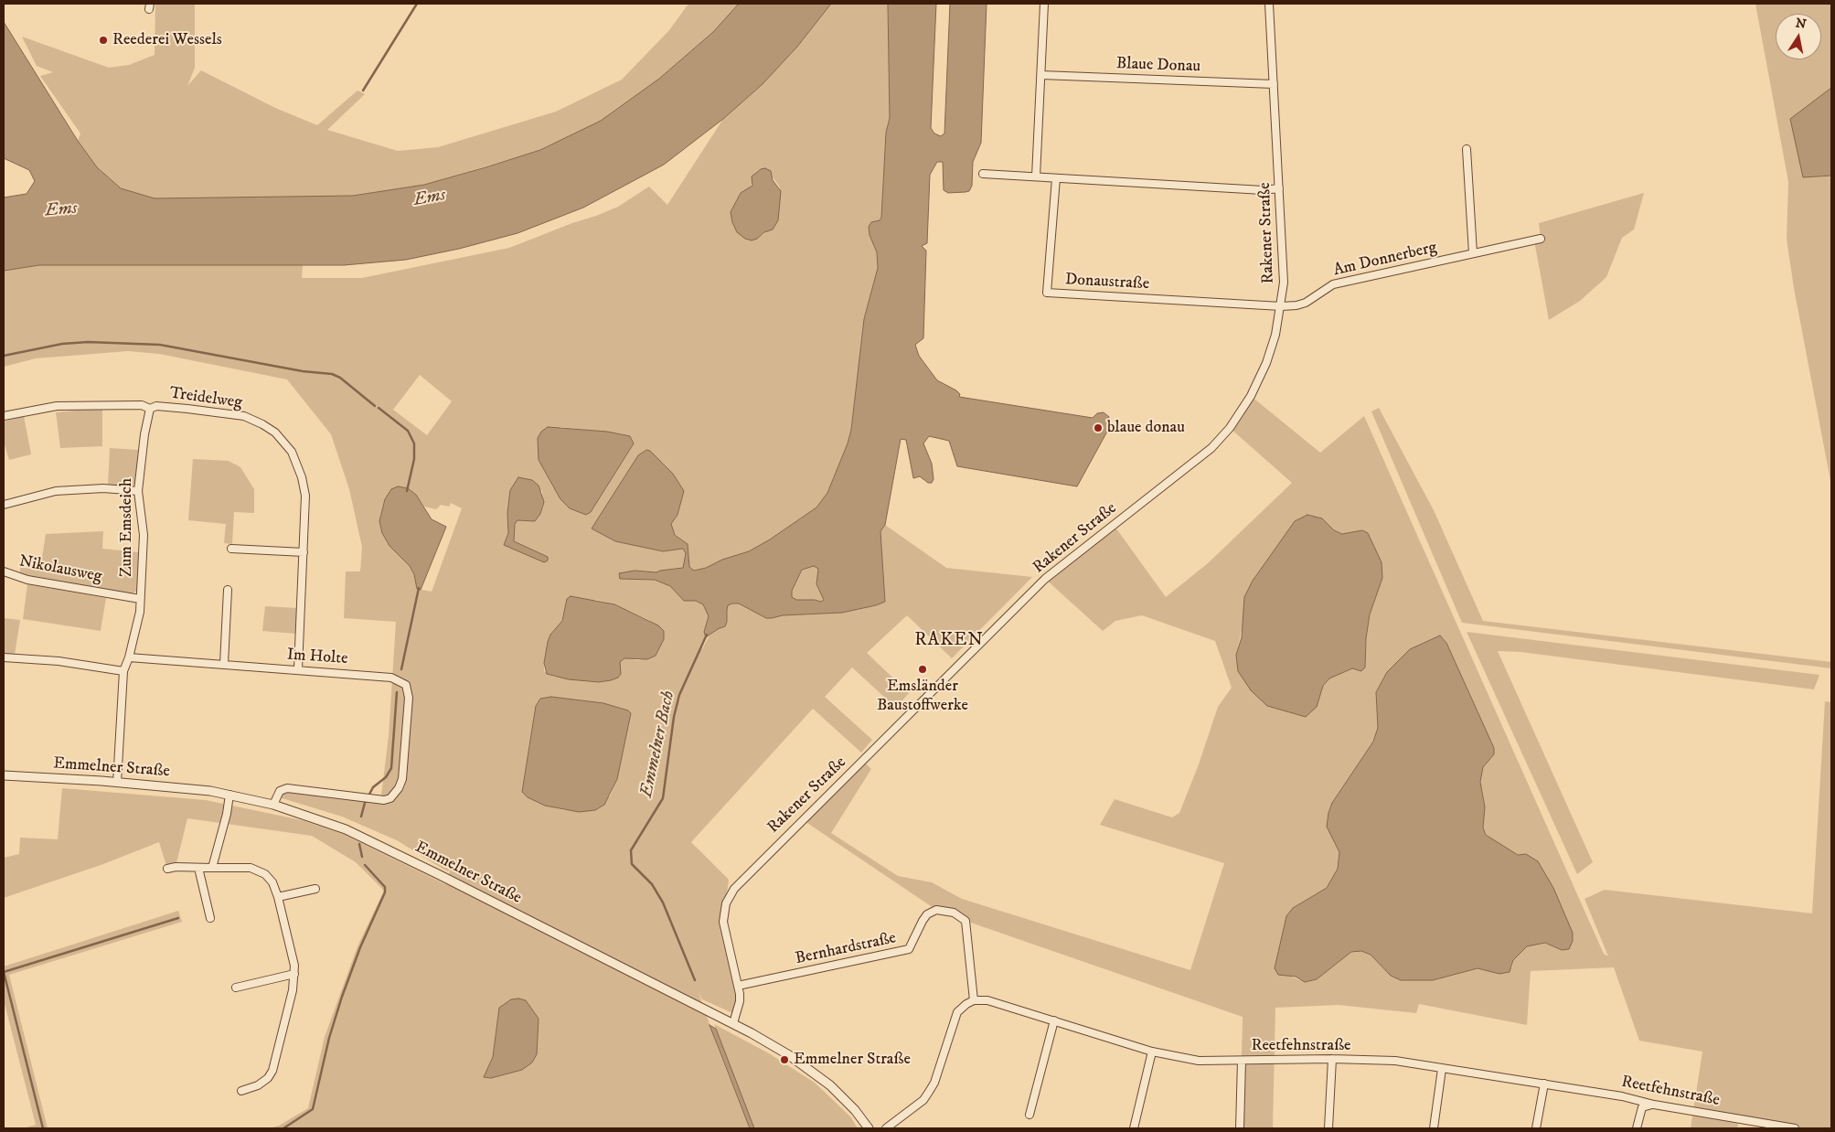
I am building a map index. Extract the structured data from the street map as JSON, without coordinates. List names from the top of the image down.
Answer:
{
  "streets": {
    "street": [
      "Blaue Donau",
      "Rakener Straße",
      "Am Donnerberg",
      "Donaustraße",
      "Treidelweg",
      "Zum Emsdeich",
      "Nikolausweg",
      "Im Holte",
      "Emmelner Straße",
      "Bernhardstraße",
      "Reetfehnstraße"
    ]
  },
  "crossings": [
    ["Blaue Donau", "Rakener Straße"],
    ["Rakener Straße", "Am Donnerberg"],
    ["Rakener Straße", "Donaustraße"],
    ["Rakener Straße", "Emmelner Straße"],
    ["Rakener Straße", "Bernhardstraße"],
    ["Am Donnerberg", "Donaustraße"],
    ["Treidelweg", "Zum Emsdeich"],
    ["Treidelweg", "Im Holte"],
    ["Zum Emsdeich", "Nikolausweg"],
    ["Zum Emsdeich", "Im Holte"],
    ["Zum Emsdeich", "Emmelner Straße"],
    ["Im Holte", "Emmelner Straße"],
    ["Bernhardstraße", "Reetfehnstraße"]
  ],
  "districts": ["RAKEN"],
  "water": ["Ems", "Emmelner Bach"],
  "places": [
    "Reederei Wessels",
    "blaue donau",
    "Emsländer Baustoffwerke",
    "Emmelner Straße"
  ],
  "north": "top"
}
